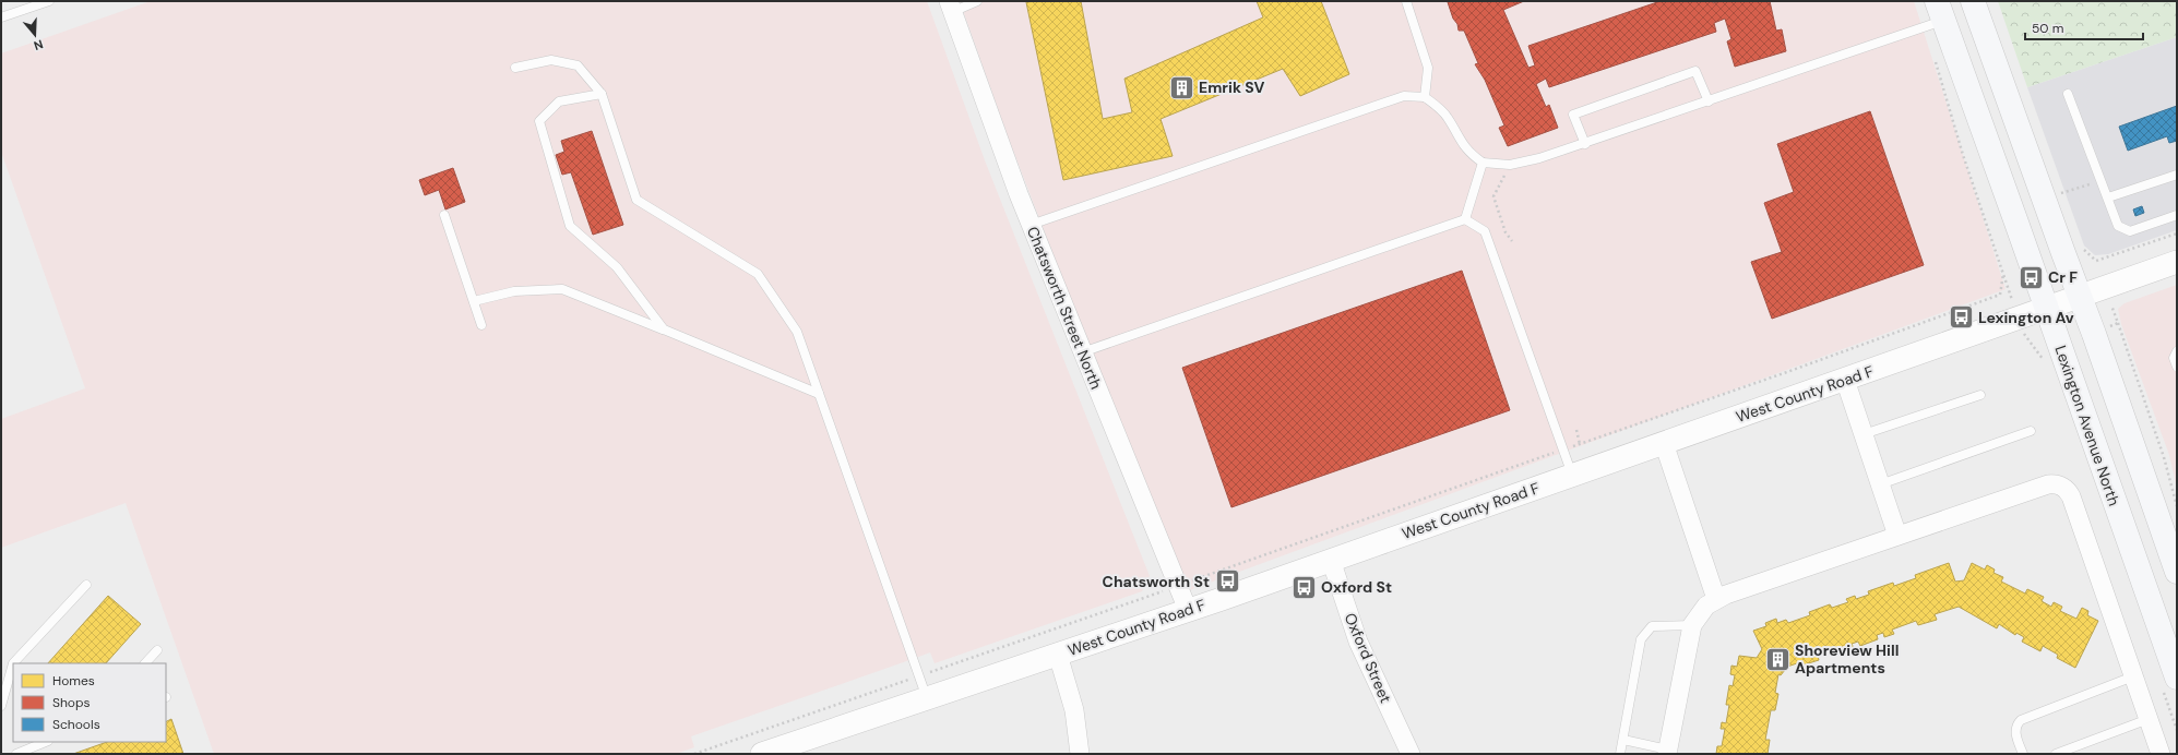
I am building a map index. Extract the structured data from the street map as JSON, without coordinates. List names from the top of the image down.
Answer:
{
  "streets": {
    "main road": ["Lexington Avenue North"],
    "street": ["Chatsworth Street North", "West County Road F", "Oxford Street"]
  },
  "crossings": [
    ["Chatsworth Street North", "West County Road F"],
    ["West County Road F", "Lexington Avenue North"],
    ["West County Road F", "Oxford Street"]
  ],
  "places": {
    "building": ["Emrik SV", "Shoreview Hill Apartments"],
    "bus stop": [
      "Cr F",
      "Lexington Av",
      "Chatsworth St",
      "Oxford St"
    ]
  },
  "legend": ["Homes", "Shops", "Schools"],
  "scale_bar": "50 m",
  "north": "bottom"
}
